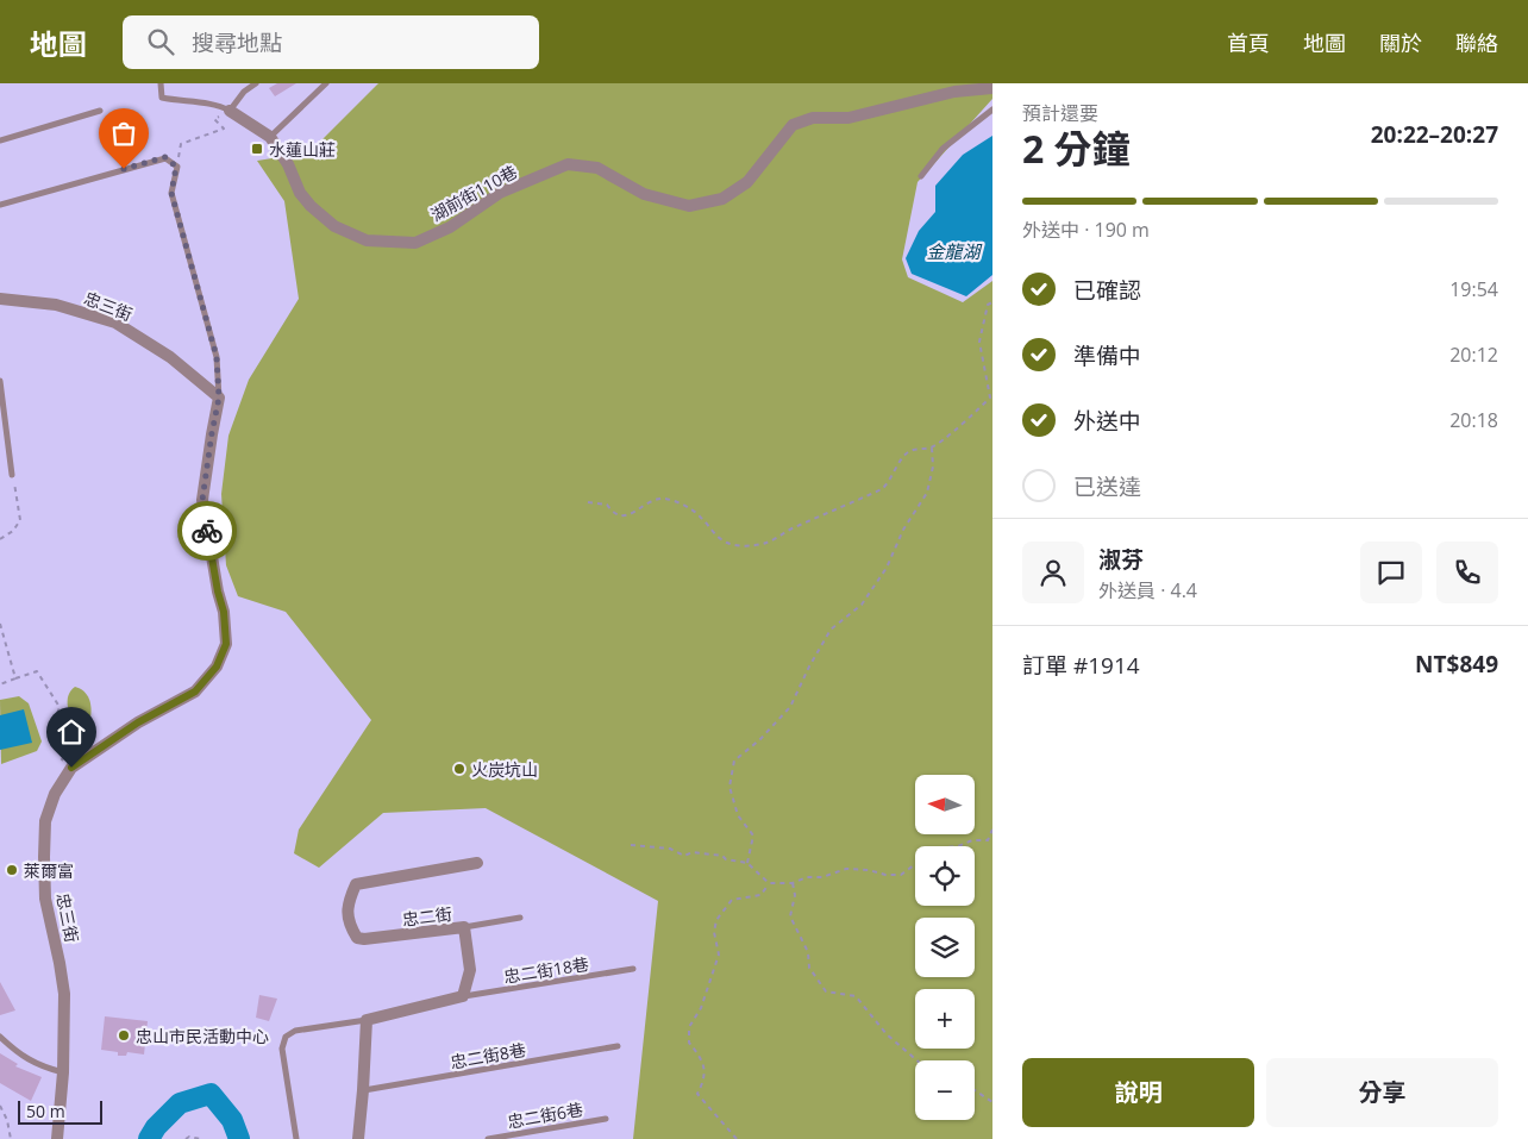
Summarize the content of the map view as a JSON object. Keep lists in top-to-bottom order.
{
  "streets": {
    "street": ["湖前街110巷", "忠三街", "忠二街"],
    "lane": ["忠二街18巷", "忠二街8巷", "忠二街6巷"]
  },
  "crossings": [
    ["忠二街", "忠二街18巷"]
  ],
  "water": ["金龍湖"],
  "places": {
    "transit": ["水蓮山莊"],
    "other": ["火炭坑山", "萊爾富", "忠山市民活動中心"]
  },
  "scale_bar": "50 m",
  "north": "left",
  "page": {
    "header": "地圖",
    "search": "搜尋地點",
    "nav": [
      "首頁",
      "地圖",
      "關於",
      "聯絡"
    ],
    "heading": ["2 分鐘", "預計還要", "20:22–20:27"],
    "panel": [
      "淑芬",
      "外送員 · 4.4",
      "訂單 #1914",
      "NT$849"
    ],
    "bar": "外送中 · 190 m",
    "list": [
      ["已確認", "19:54"],
      ["準備中", "20:12"],
      ["外送中", "20:18"],
      "已送達"
    ],
    "map_buttons": ["+", "−"],
    "buttons": ["說明", "分享"],
    "scale": "50 m"
  }
}
